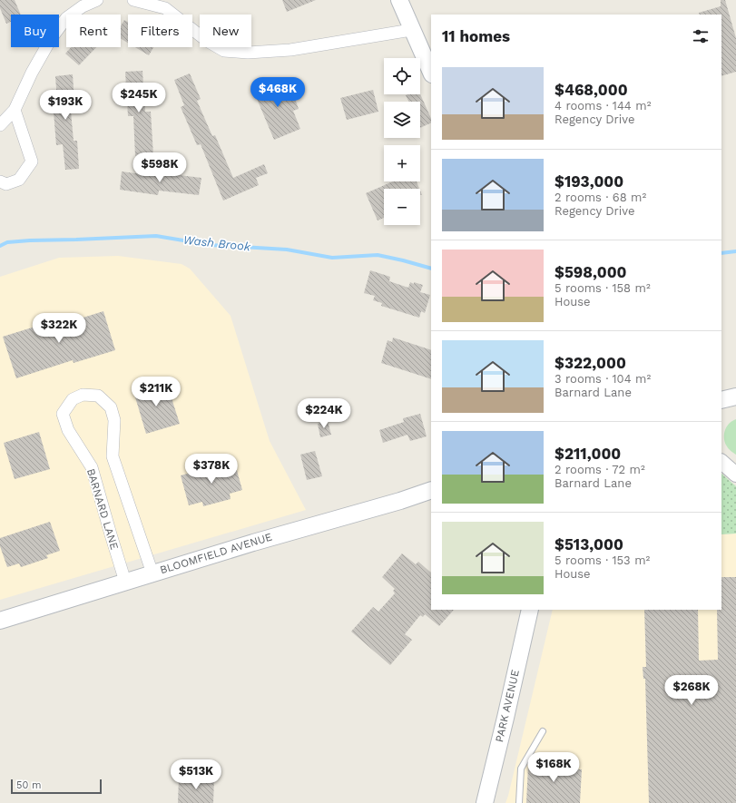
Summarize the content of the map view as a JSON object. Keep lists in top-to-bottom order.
{
  "streets": {
    "main road": ["BLOOMFIELD AVENUE", "PARK AVENUE"],
    "street": ["BARNARD LANE"]
  },
  "crossings": [
    ["BARNARD LANE", "BLOOMFIELD AVENUE"]
  ],
  "water": ["Wash Brook"],
  "scale_bar": "50 m",
  "page": {
    "chip": [
      "Buy",
      "Rent",
      "Filters",
      "New"
    ],
    "heading": "11 homes",
    "map_buttons": ["+", "−"],
    "list": [
      {
        "name": "$468,000",
        "note": "4 rooms · 144 m² · Regency Drive"
      },
      {
        "name": "$193,000",
        "note": "2 rooms · 68 m² · Regency Drive"
      },
      {
        "name": "$598,000",
        "note": "5 rooms · 158 m² · House"
      },
      {
        "name": "$322,000",
        "note": "3 rooms · 104 m² · Barnard Lane"
      },
      {
        "name": "$211,000",
        "note": "2 rooms · 72 m² · Barnard Lane"
      },
      {
        "name": "$513,000",
        "note": "5 rooms · 153 m² · House"
      }
    ],
    "price": [
      "$468K",
      "$245K",
      "$193K",
      "$598K",
      "$322K",
      "$211K",
      "$224K",
      "$378K",
      "$268K",
      "$168K",
      "$513K"
    ],
    "scale": "50 m"
  }
}
